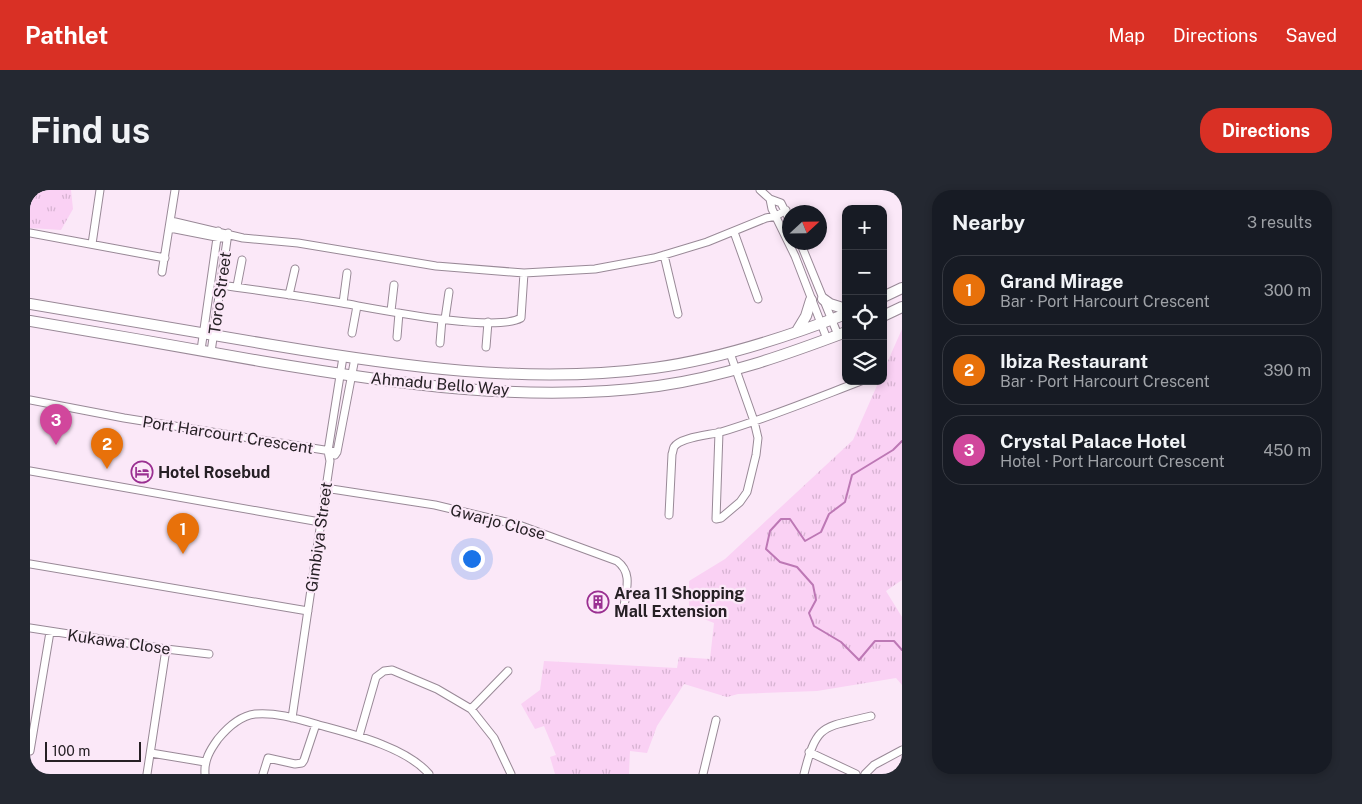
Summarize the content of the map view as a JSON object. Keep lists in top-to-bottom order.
{
  "streets": {
    "main road": ["Ahmadu Bello Way"],
    "street": [
      "Toro Street",
      "Port Harcourt Crescent",
      "Gwarjo Close",
      "Gimbiya Street",
      "Kukawa Close"
    ]
  },
  "crossings": [
    ["Toro Street", "Ahmadu Bello Way"],
    ["Ahmadu Bello Way", "Gimbiya Street"],
    ["Port Harcourt Crescent", "Gimbiya Street"],
    ["Gwarjo Close", "Gimbiya Street"]
  ],
  "places": {
    "hotel": ["Hotel Rosebud"],
    "building": ["Area 11 Shopping Mall Extension"]
  },
  "scale_bar": "100 m",
  "north": "right",
  "page": {
    "header": "Pathlet",
    "nav": ["Map", "Directions", "Saved"],
    "buttons": "Directions",
    "title": "Find us",
    "heading": ["Nearby", "3 results"],
    "map_buttons": ["+", "−"],
    "list": [
      {
        "mark": "1",
        "name": "Grand Mirage",
        "note": "Bar · Port Harcourt Crescent",
        "value": "300 m"
      },
      {
        "mark": "2",
        "name": "Ibiza Restaurant",
        "note": "Bar · Port Harcourt Crescent",
        "value": "390 m"
      },
      {
        "mark": "3",
        "name": "Crystal Palace Hotel",
        "note": "Hotel · Port Harcourt Crescent",
        "value": "450 m"
      }
    ],
    "pins": ["3", "2", "1"],
    "scale": "100 m"
  }
}
